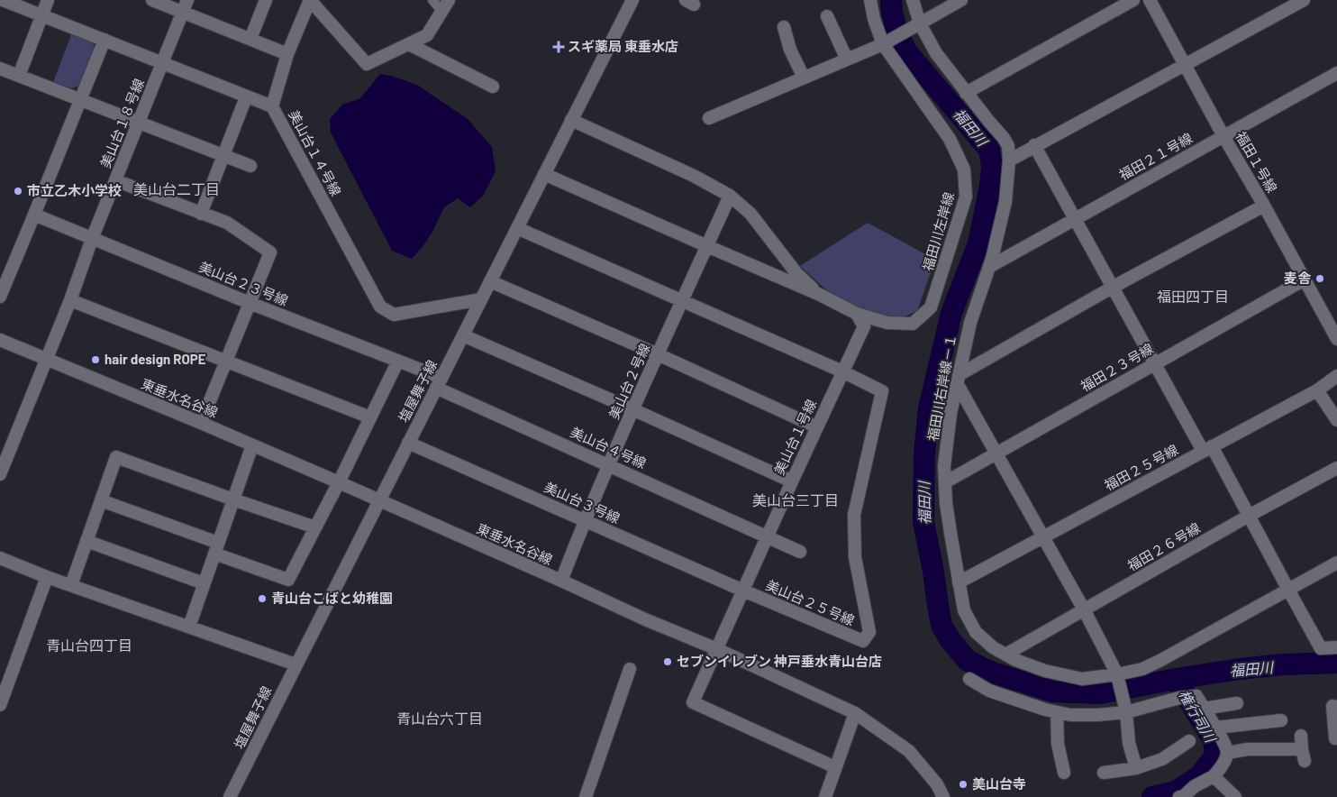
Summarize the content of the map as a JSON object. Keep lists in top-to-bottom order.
{
  "streets": {
    "street": [
      "美山台１８号線",
      "美山台１４号線",
      "福田２１号線",
      "福田１号線",
      "福田川左岸線",
      "美山台２３号線",
      "福田２３号線",
      "美山台２号線",
      "福田川右岸線－１",
      "塩屋舞子線",
      "東垂水名谷線",
      "美山台１号線",
      "美山台４号線",
      "福田２５号線",
      "美山台３号線",
      "福田２６号線",
      "美山台２５号線"
    ]
  },
  "crossings": [
    ["美山台１８号線", "美山台１４号線"],
    ["美山台１８号線", "美山台２３号線"],
    ["美山台１８号線", "東垂水名谷線"],
    ["美山台１４号線", "塩屋舞子線"],
    ["福田２１号線", "福田１号線"],
    ["福田２１号線", "福田川右岸線－１"],
    ["福田１号線", "福田２３号線"],
    ["福田川左岸線", "美山台１号線"],
    ["美山台２３号線", "塩屋舞子線"],
    ["美山台２３号線", "美山台４号線"],
    ["福田２３号線", "福田川右岸線－１"],
    ["美山台２号線", "東垂水名谷線"],
    ["美山台２号線", "美山台４号線"],
    ["美山台２号線", "美山台３号線"],
    ["福田川右岸線－１", "福田２５号線"],
    ["福田川右岸線－１", "福田２６号線"],
    ["塩屋舞子線", "東垂水名谷線"],
    ["塩屋舞子線", "美山台４号線"],
    ["塩屋舞子線", "美山台３号線"],
    ["東垂水名谷線", "美山台１号線"],
    ["美山台１号線", "美山台４号線"],
    ["美山台１号線", "美山台３号線"],
    ["美山台１号線", "美山台２５号線"],
    ["美山台３号線", "美山台２５号線"]
  ],
  "districts": [
    "美山台二丁目",
    "福田四丁目",
    "美山台三丁目",
    "青山台四丁目",
    "青山台六丁目"
  ],
  "water": ["福田川", "権行司川"],
  "places": {
    "health": ["スギ薬局 東垂水店"],
    "other": [
      "市立乙木小学校",
      "麦舎",
      "hair design ROPE",
      "青山台こばと幼稚園",
      "セブンイレブン 神戸垂水青山台店",
      "美山台寺"
    ]
  }
}
